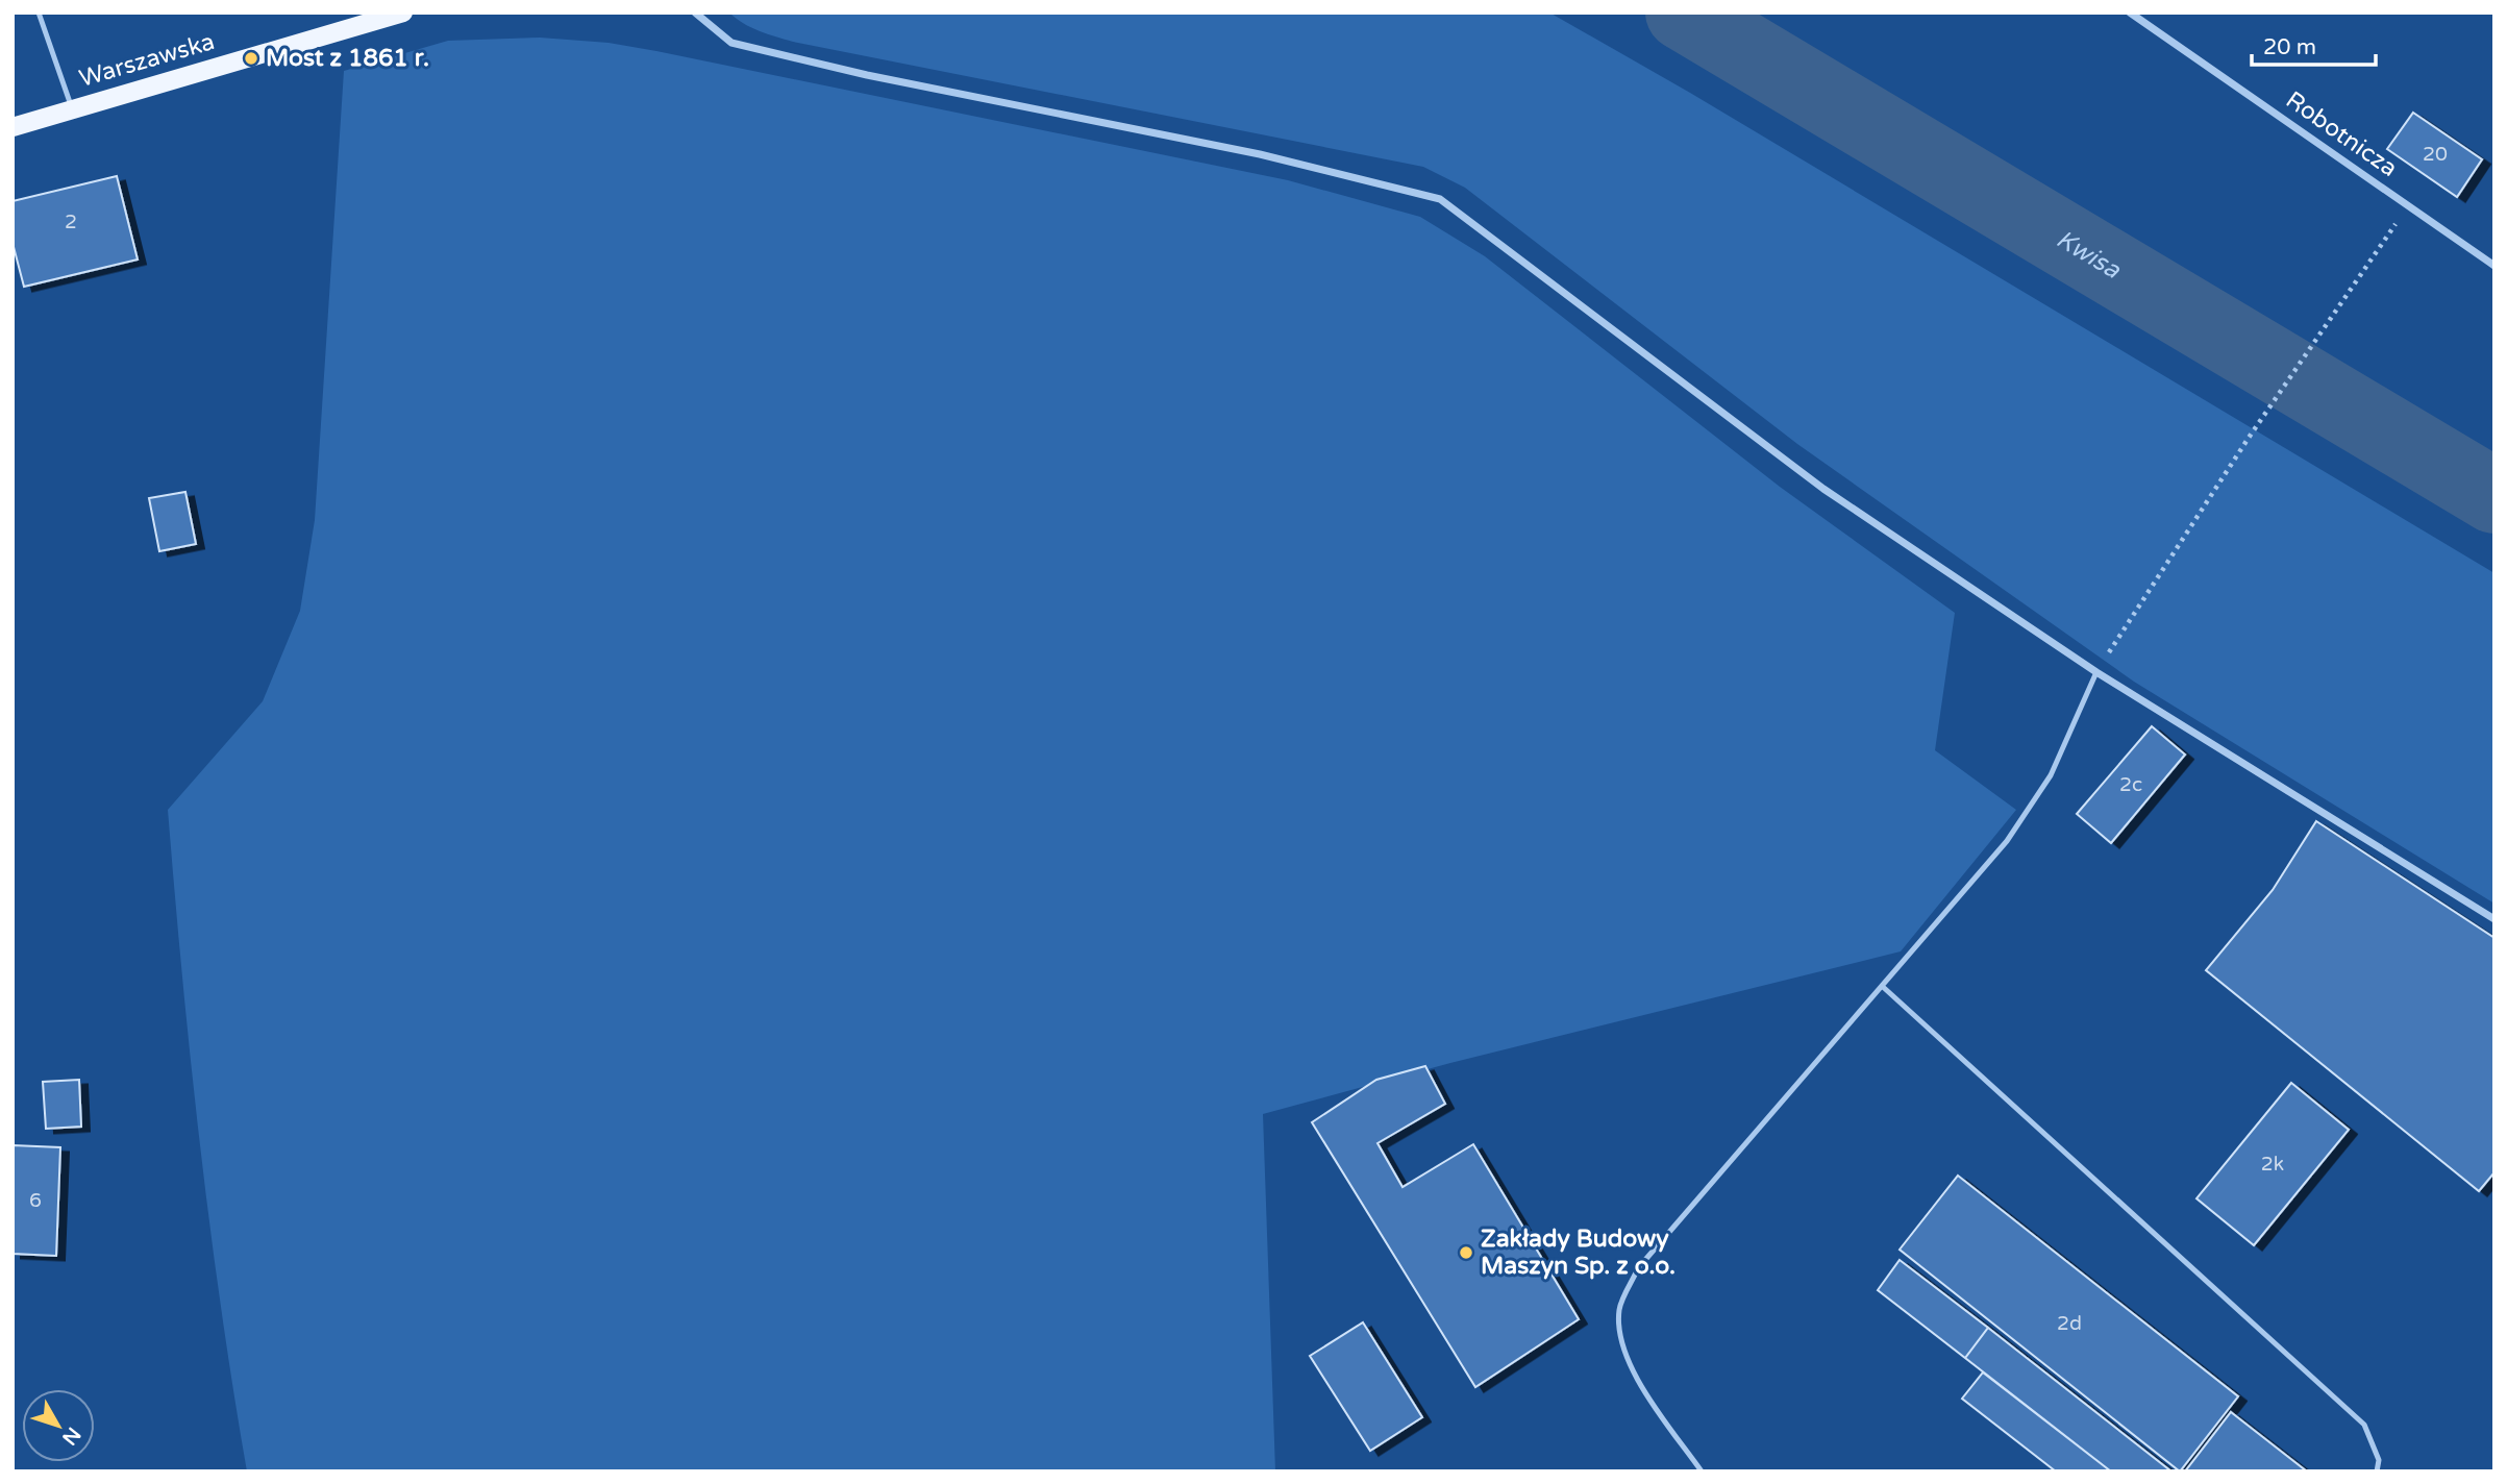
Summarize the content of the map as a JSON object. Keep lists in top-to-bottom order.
{
  "streets": {
    "main road": ["Warszawska"],
    "street": ["Robotnicza"]
  },
  "water": ["Kwisa"],
  "places": ["Most z 1861 r.", "Zakłady Budowy Maszyn Sp. z o.o."],
  "house_numbers": [
    "20",
    "2",
    "2c",
    "2k",
    "6",
    "2d"
  ],
  "scale_bar": "20 m",
  "north": "bottom right"
}
